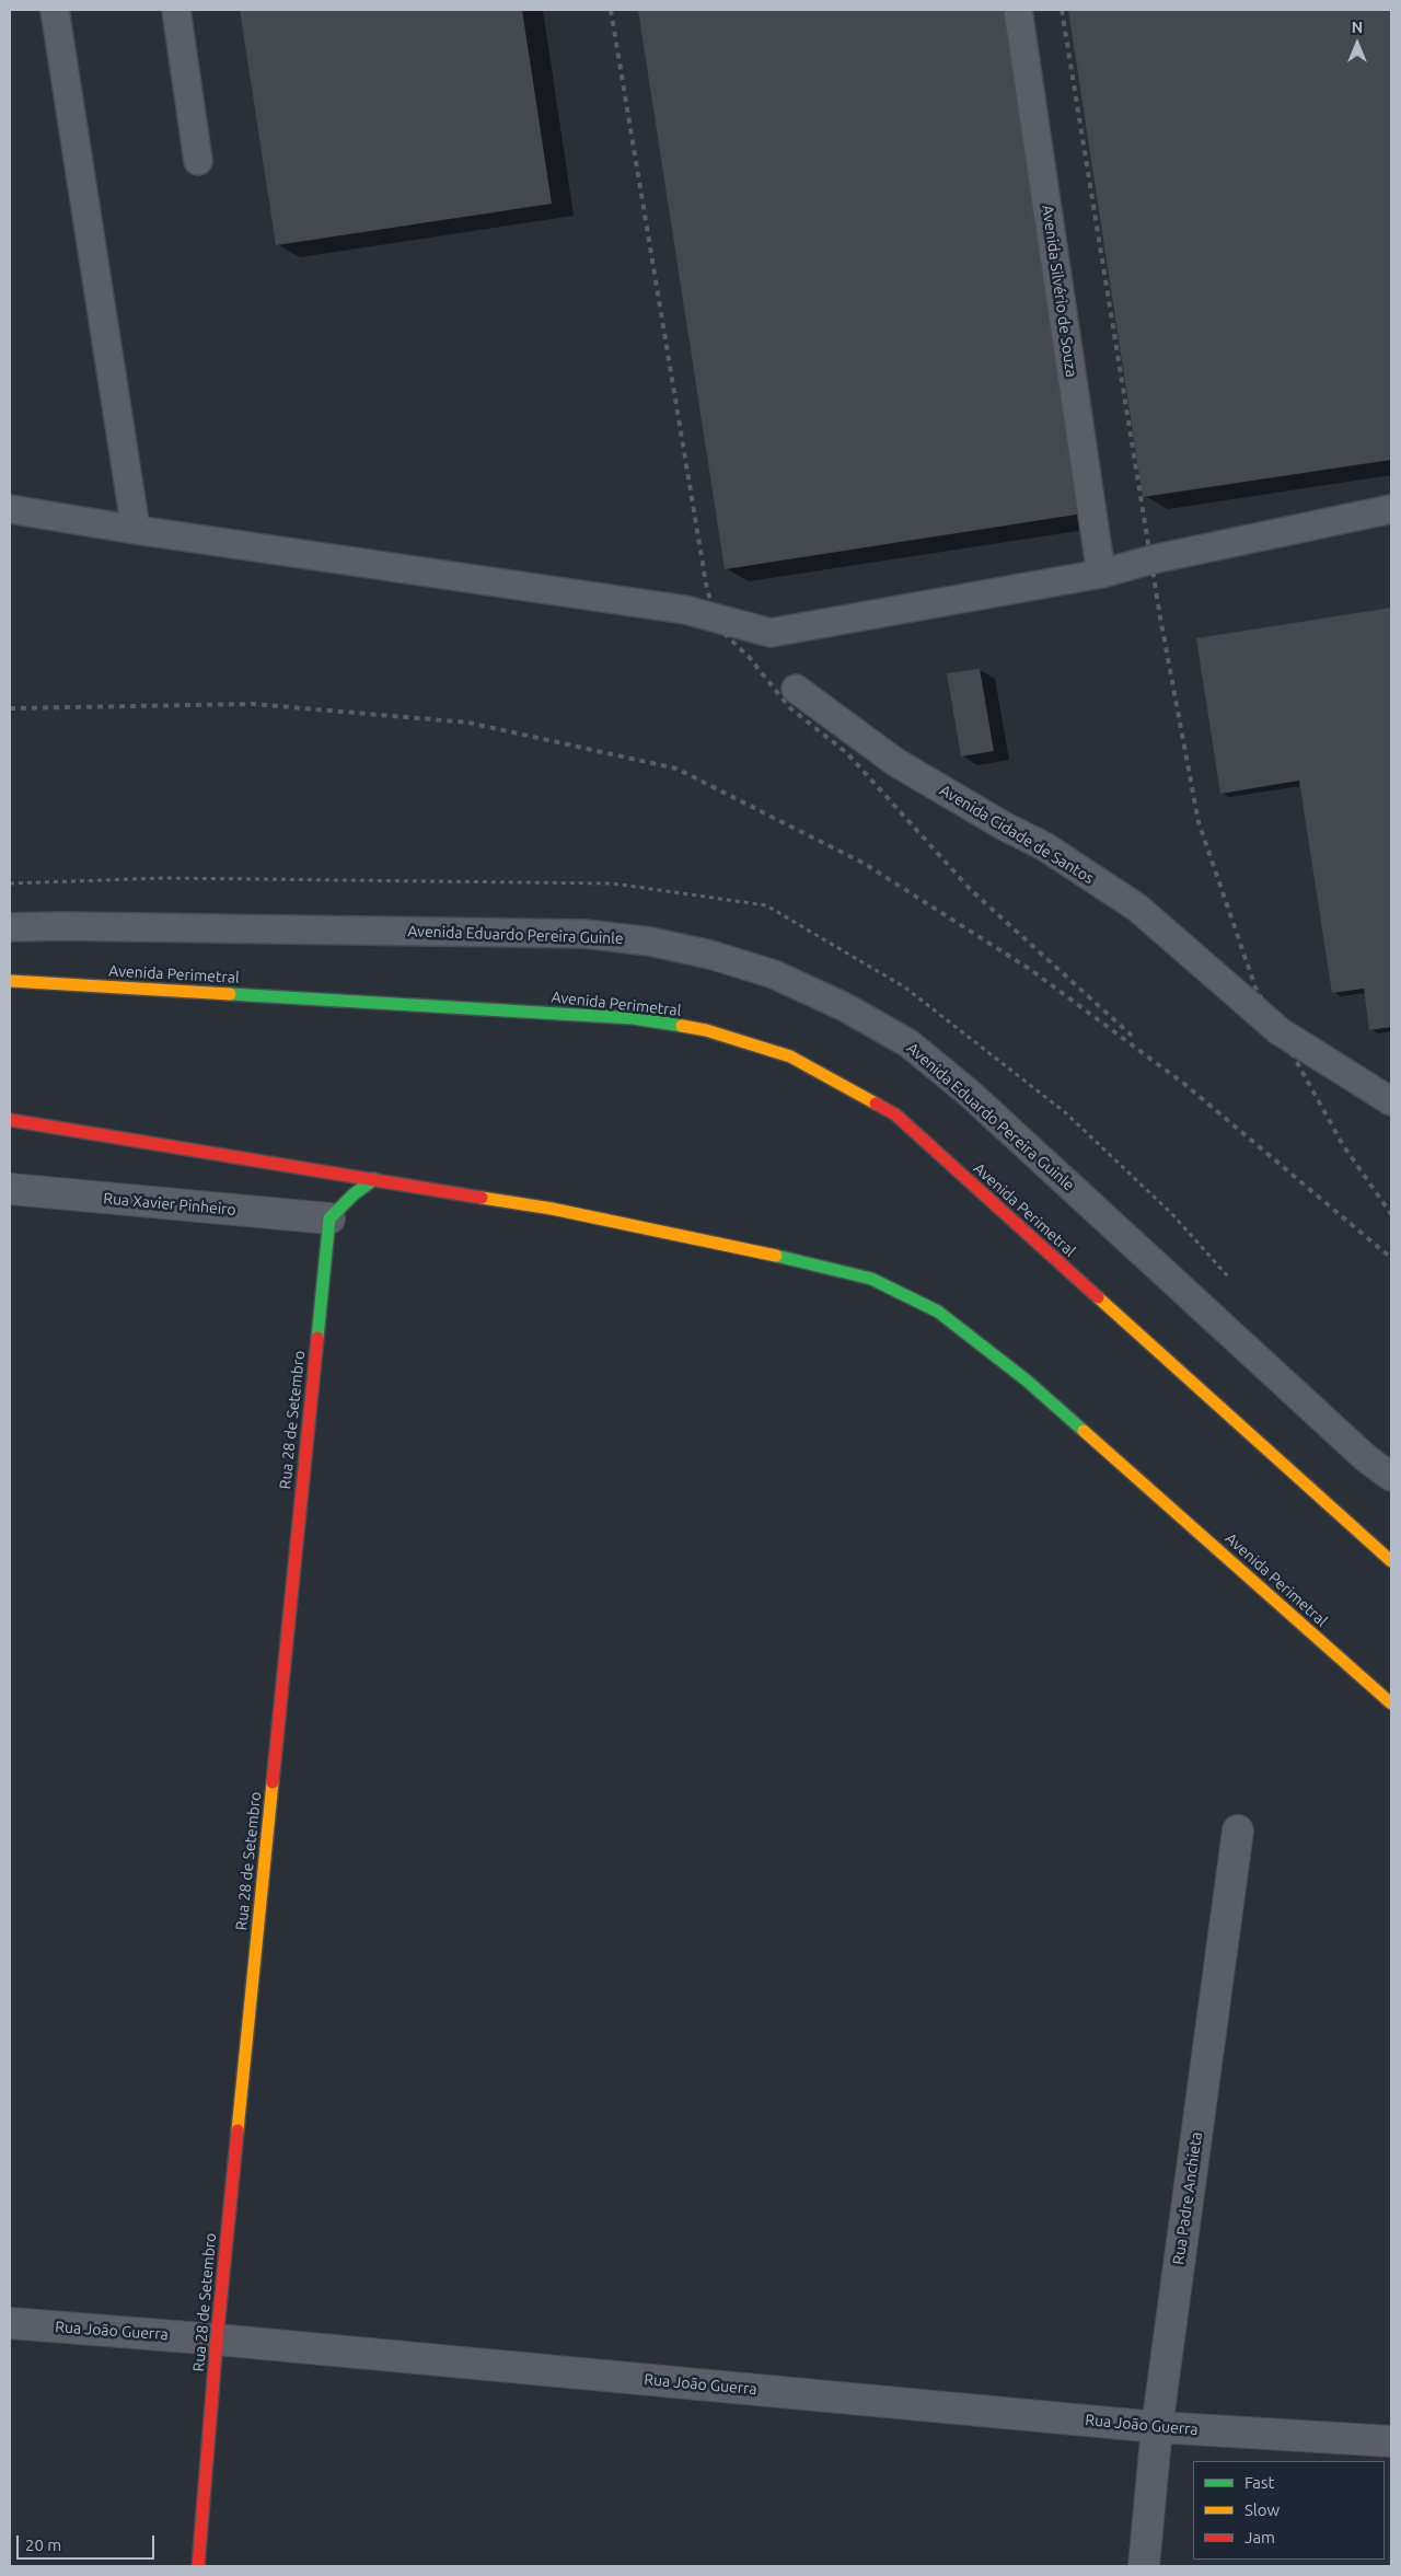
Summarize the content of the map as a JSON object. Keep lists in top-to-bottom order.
{
  "streets": {
    "main road": ["Avenida Perimetral", "Rua 28 de Setembro"],
    "street": ["Rua Xavier Pinheiro", "Rua Padre Anchieta", "Rua João Guerra"],
    "lane": ["Avenida Silvério de Souza", "Avenida Cidade de Santos", "Avenida Eduardo Pereira Guinle"]
  },
  "crossings": [
    ["Rua Xavier Pinheiro", "Rua 28 de Setembro"],
    ["Rua 28 de Setembro", "Rua João Guerra"],
    ["Rua Padre Anchieta", "Rua João Guerra"]
  ],
  "legend": ["Fast", "Slow", "Jam"],
  "scale_bar": "20 m",
  "north": "top"
}
